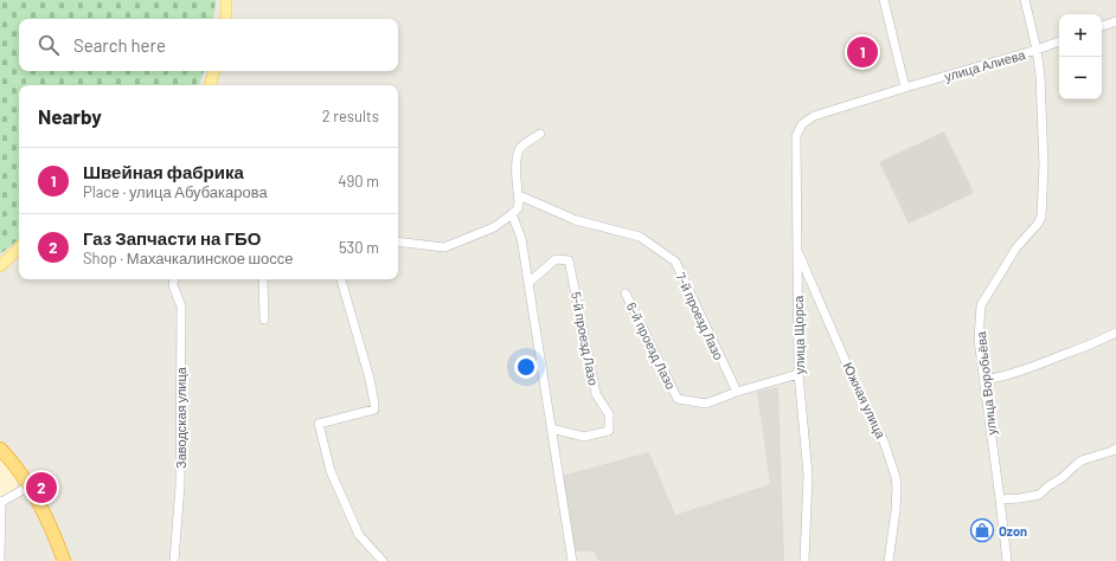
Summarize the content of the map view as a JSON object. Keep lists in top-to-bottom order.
{
  "streets": {
    "street": [
      "улица Алиева",
      "7-й проезд Лазо",
      "улица Щорса",
      "5-й проезд Лазо",
      "6-й проезд Лазо",
      "улица Воробьёва",
      "Южная улица",
      "Заводская улица"
    ]
  },
  "crossings": [
    ["улица Алиева", "улица Щорса"],
    ["улица Алиева", "улица Воробьёва"],
    ["7-й проезд Лазо", "6-й проезд Лазо"],
    ["улица Щорса", "Южная улица"]
  ],
  "places": {
    "shop": ["Ozon"]
  },
  "page": {
    "map_buttons": ["+", "−"],
    "search": "Search here",
    "pins": ["1", "2"],
    "heading": ["Nearby", "2 results"],
    "list": [
      {
        "mark": "1",
        "name": "Швейная фабрика",
        "note": "Place · улица Абубакарова",
        "value": "490 m"
      },
      {
        "mark": "2",
        "name": "Газ Запчасти на ГБО",
        "note": "Shop · Махачкалинское шоссе",
        "value": "530 m"
      }
    ]
  }
}
